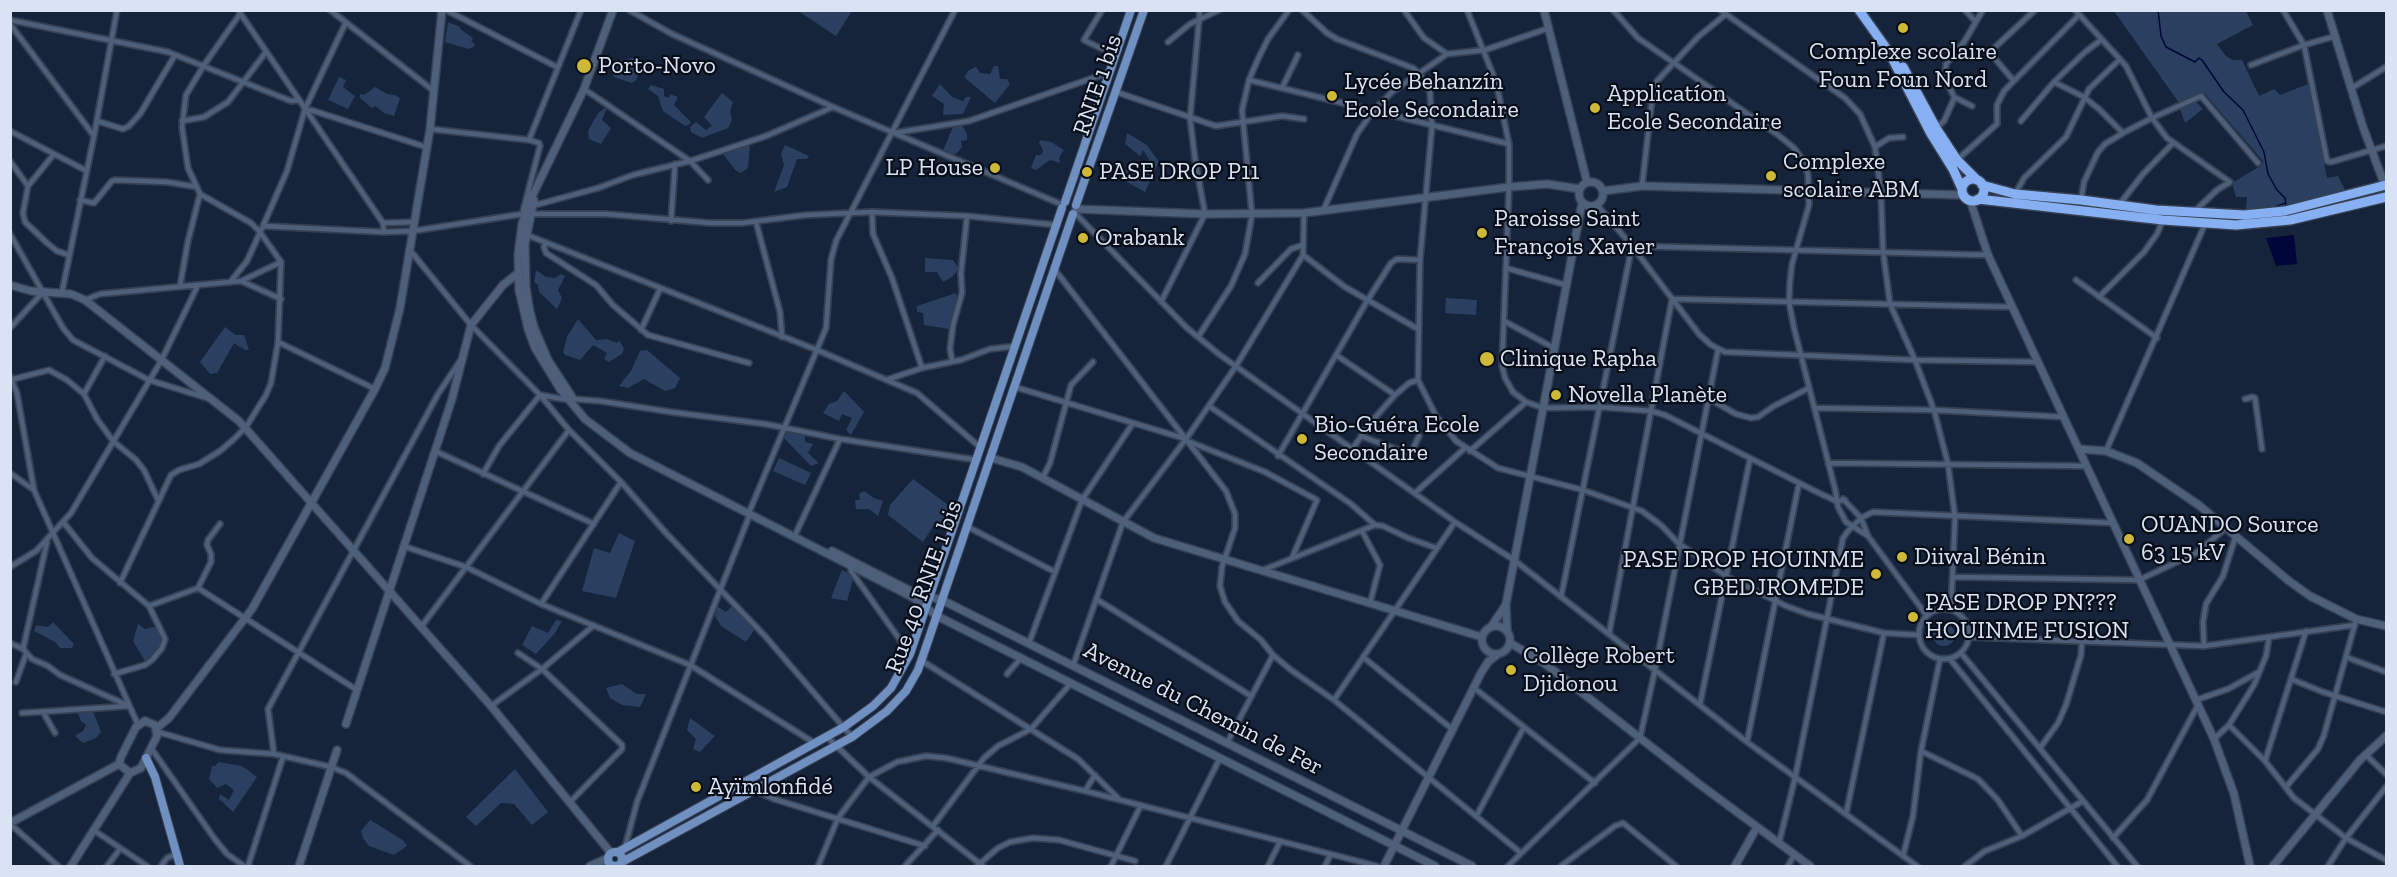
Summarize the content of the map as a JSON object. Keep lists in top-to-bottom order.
{
  "streets": {
    "main road": ["RNIE 1 bis", "Rue 40 RNIE 1 bis"],
    "street": ["Avenue du Chemin de Fer"]
  },
  "crossings": [
    ["RNIE 1 bis", "Rue 40 RNIE 1 bis"],
    ["Rue 40 RNIE 1 bis", "Avenue du Chemin de Fer"]
  ],
  "places": [
    "Complexe scolaire Foun Foun Nord",
    "Porto-Novo",
    "Lycée Behanzín Ecole Secondaire",
    "Applicatíon Ecole Secondaire",
    "LP House",
    "PASE DROP P11",
    "Complexe scolaire ABM",
    "Paroisse Saint François Xavier",
    "Orabank",
    "Clinique Rapha",
    "Novella Planète",
    "Bio-Guéra Ecole Secondaire",
    "OUANDO Source 63 15 kV",
    "Diiwal Bénin",
    "PASE DROP HOUINME GBEDJROMEDE",
    "PASE DROP PN??? HOUINME FUSION",
    "Collège Robert Djidonou",
    "Ayïmlonfidé"
  ]
}
